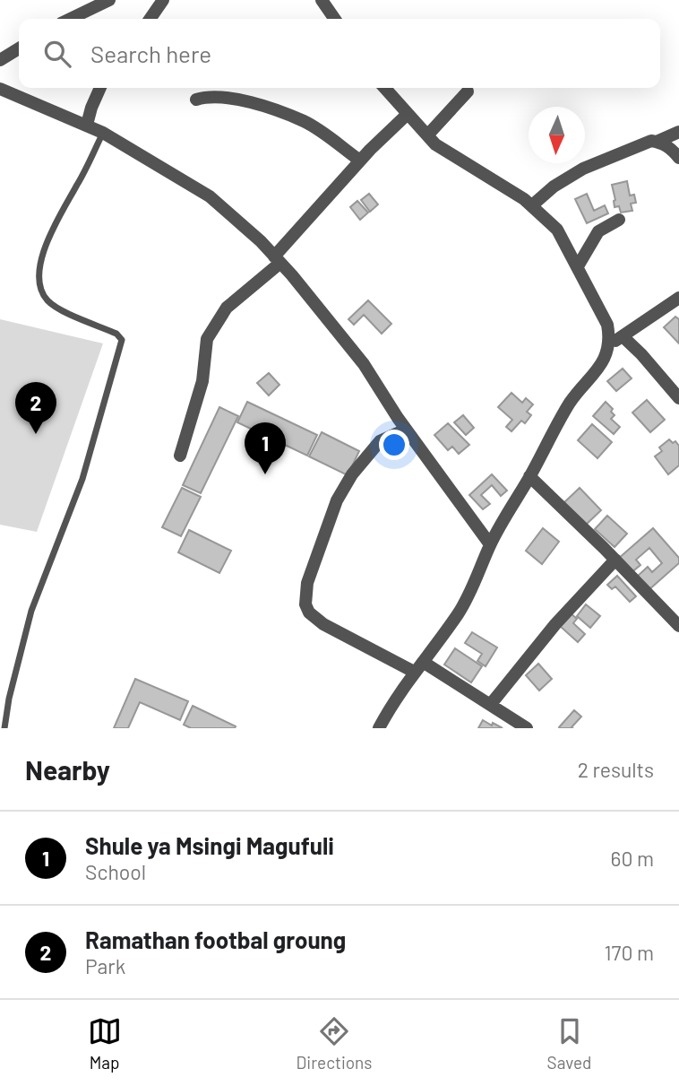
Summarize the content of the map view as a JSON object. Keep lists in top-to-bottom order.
{
  "north": "bottom",
  "page": {
    "search": "Search here",
    "pins": ["2", "1"],
    "heading": ["Nearby", "2 results"],
    "list": [
      {
        "mark": "1",
        "name": "Shule ya Msingi Magufuli",
        "note": "School",
        "value": "60 m"
      },
      {
        "mark": "2",
        "name": "Ramathan footbal groung",
        "note": "Park",
        "value": "170 m"
      }
    ],
    "nav": ["Map", "Directions", "Saved"]
  }
}
